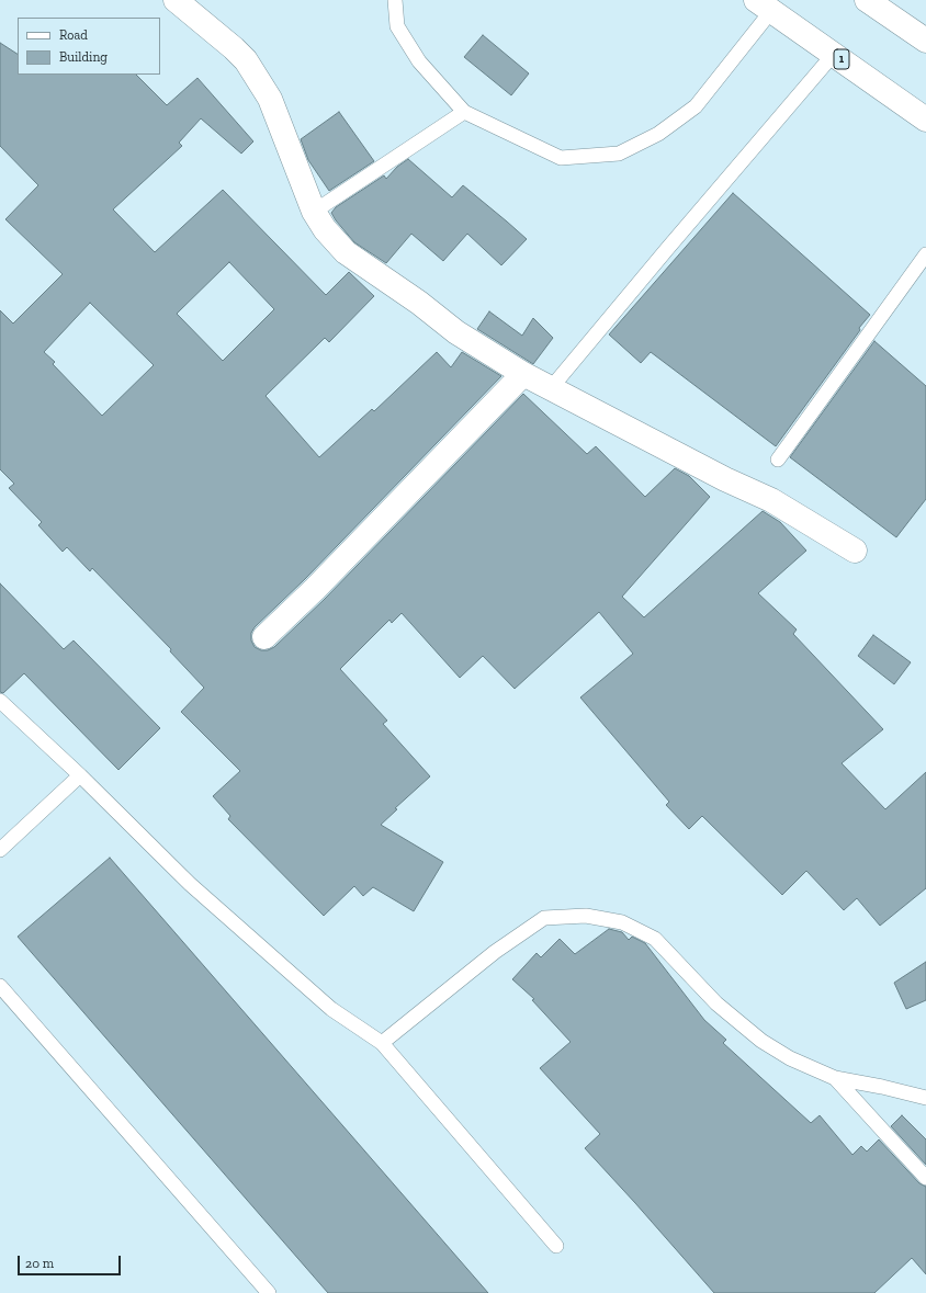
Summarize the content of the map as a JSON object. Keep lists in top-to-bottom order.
{
  "streets": {
    "main road": ["1"]
  },
  "legend": ["Road", "Building"],
  "scale_bar": "20 m"
}
